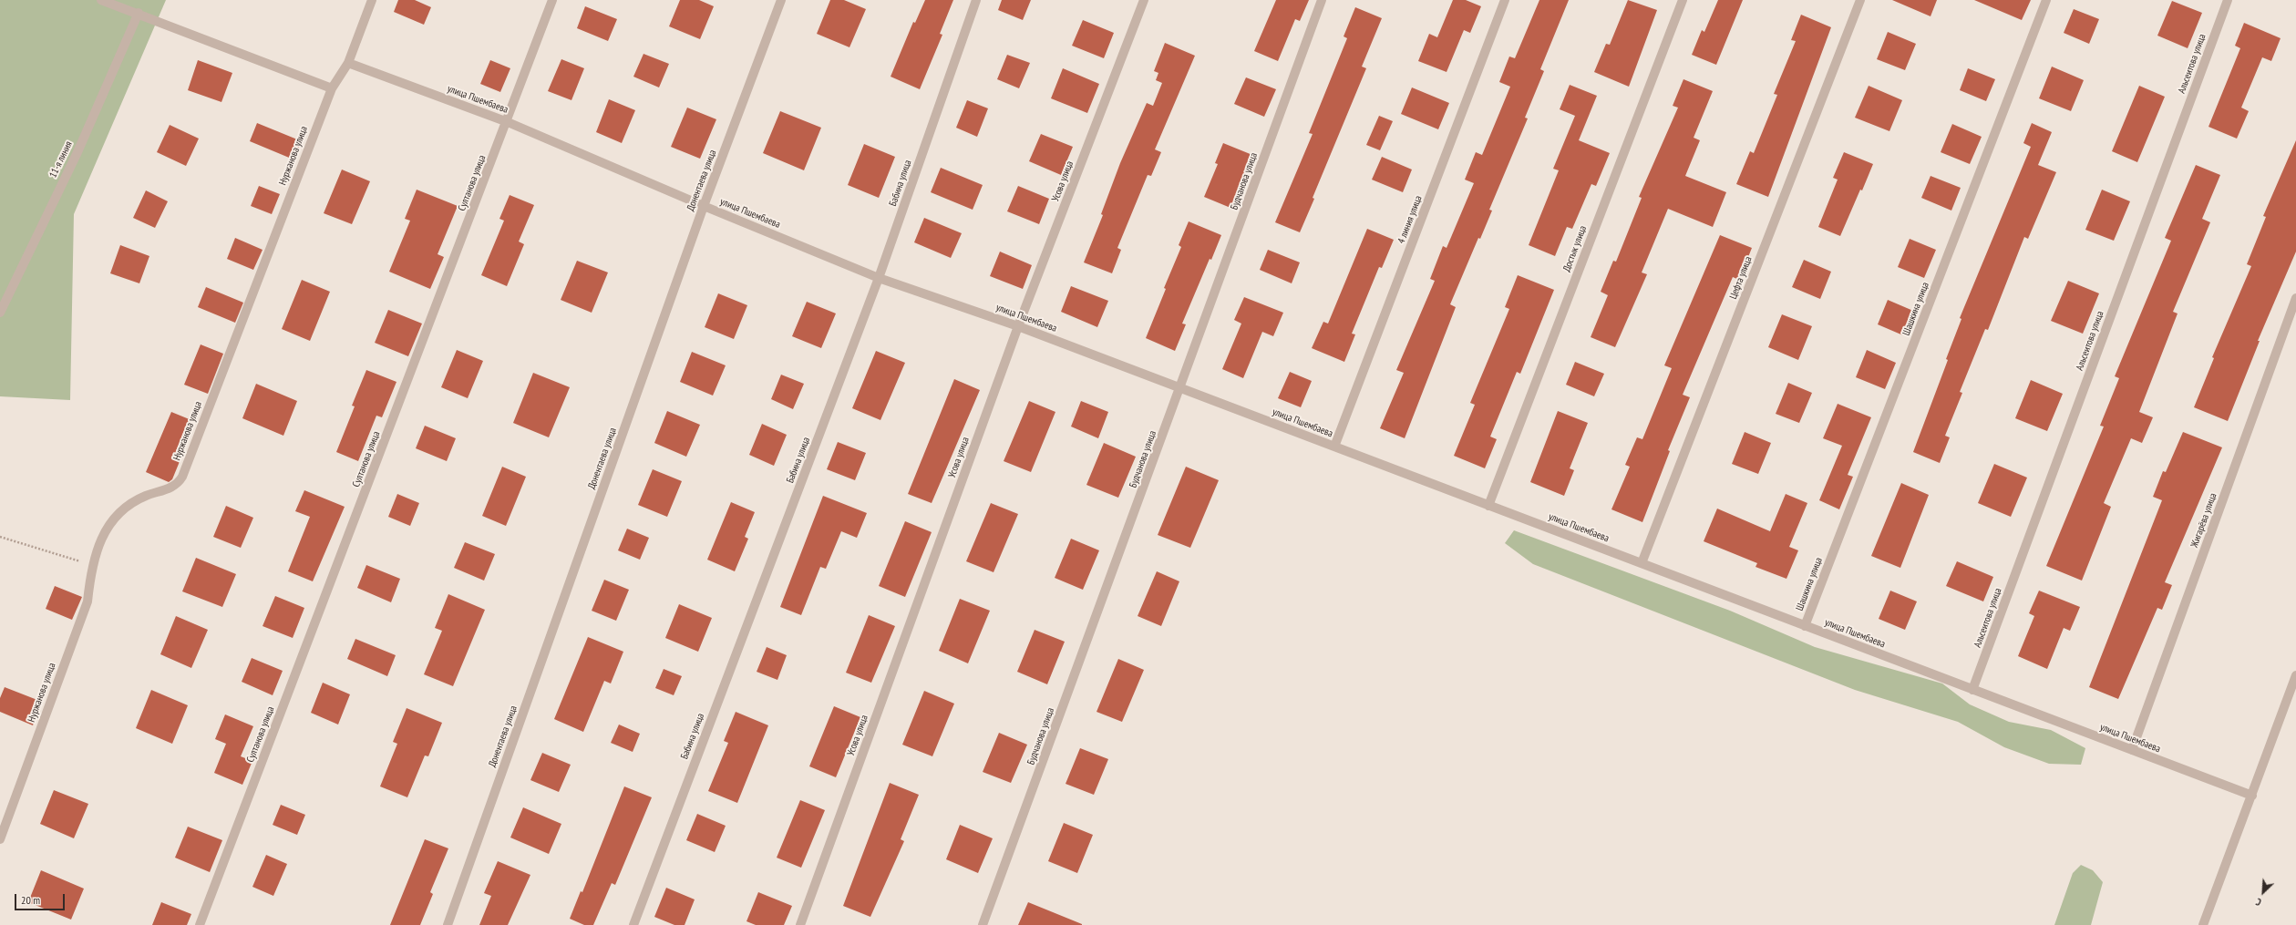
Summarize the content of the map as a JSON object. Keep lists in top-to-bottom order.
{
  "streets": {
    "street": [
      "Альсеитова улица",
      "улица Пшембаева",
      "Нуржанова улица",
      "11-я линия",
      "Донентаева улица",
      "Усова улица",
      "Будчанова улица",
      "Султанова улица",
      "Бабина улица",
      "4 линия улица",
      "Достык улица",
      "Цефта улица",
      "Шашкина улица",
      "Жигарёва улица"
    ]
  },
  "crossings": [
    ["Альсеитова улица", "улица Пшембаева"],
    ["улица Пшембаева", "Нуржанова улица"],
    ["улица Пшембаева", "Донентаева улица"],
    ["улица Пшембаева", "Усова улица"],
    ["улица Пшембаева", "Будчанова улица"],
    ["улица Пшембаева", "Султанова улица"],
    ["улица Пшембаева", "Бабина улица"],
    ["улица Пшембаева", "4 линия улица"],
    ["улица Пшембаева", "Достык улица"],
    ["улица Пшембаева", "Цефта улица"],
    ["улица Пшембаева", "Шашкина улица"],
    ["улица Пшембаева", "Жигарёва улица"]
  ],
  "scale_bar": "20 m",
  "north": "bottom left"
}
